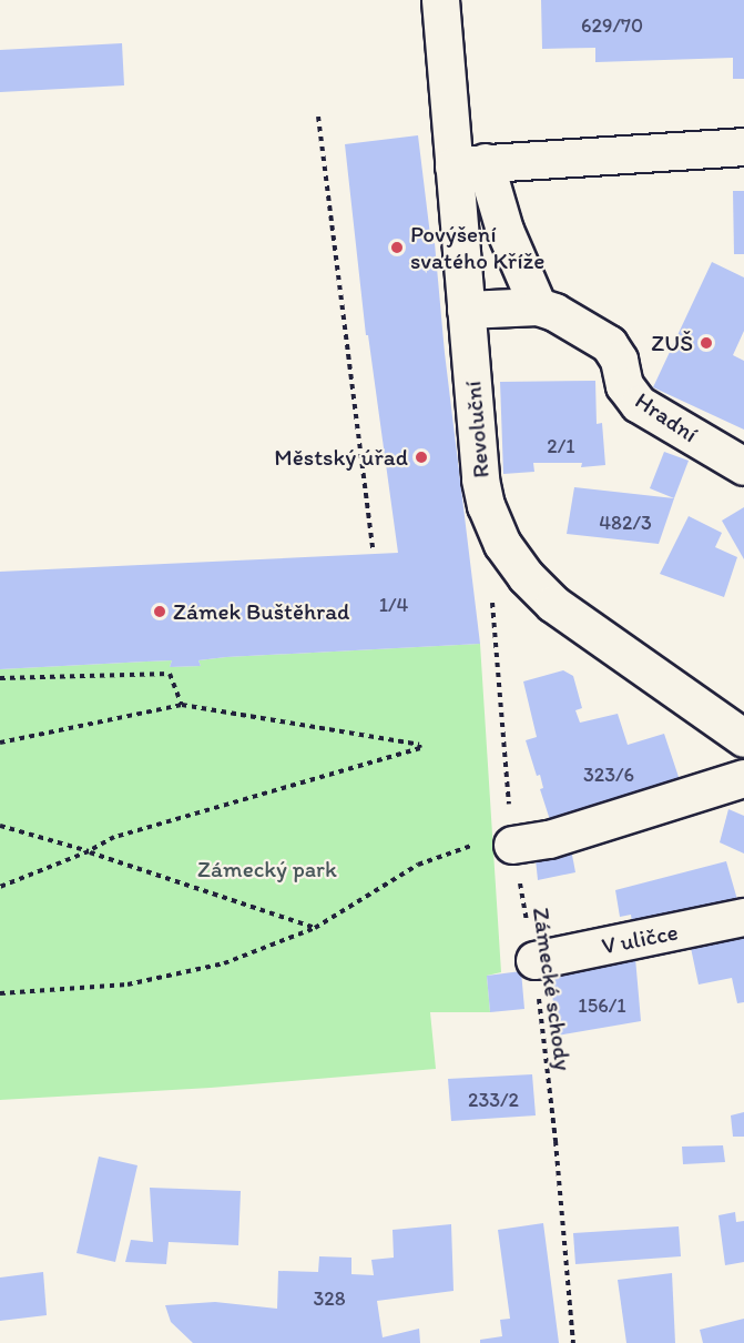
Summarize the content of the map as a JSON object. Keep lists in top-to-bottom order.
{
  "streets": {
    "street": ["Hradní", "Revoluční", "V uličce"],
    "path": ["Zámecké schody"]
  },
  "crossings": [
    ["V uličce", "Zámecké schody"]
  ],
  "parks": ["Zámecký park"],
  "places": [
    "Povýšení svatého Kříže",
    "ZUŠ",
    "Městský úřad",
    "Zámek Buštěhrad"
  ],
  "house_numbers": [
    "629/70",
    "2/1",
    "482/3",
    "1/4",
    "323/6",
    "156/1",
    "233/2",
    "328"
  ]
}
